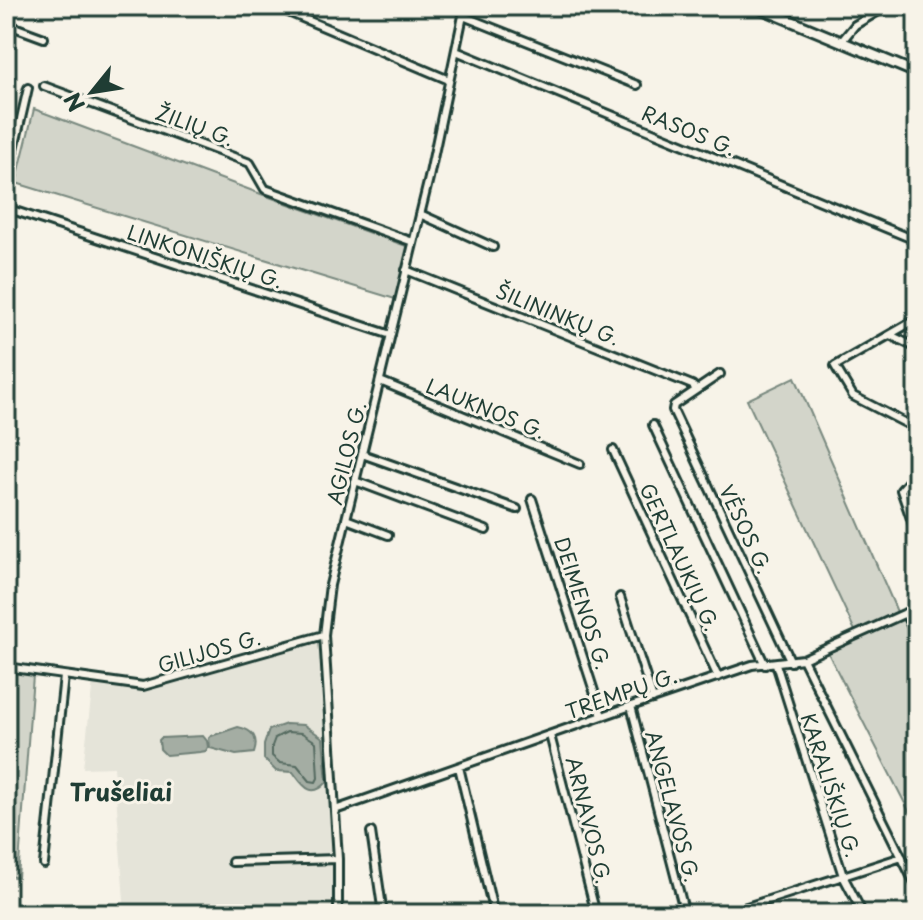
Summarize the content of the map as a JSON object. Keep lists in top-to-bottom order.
{
  "streets": {
    "street": [
      "ŽILIŲ G.",
      "RASOS G.",
      "LINKONIŠKIŲ G.",
      "ŠILININKŲ G.",
      "LAUKNOS G.",
      "AGILOS G.",
      "VĖSOS G.",
      "GERTLAUKIŲ G.",
      "DEIMENOS G.",
      "GILIJOS G.",
      "TREMPŲ G.",
      "KARALIŠKIŲ G.",
      "ANGELAVOS G.",
      "ARNAVOS G."
    ]
  },
  "crossings": [
    ["ŽILIŲ G.", "AGILOS G."],
    ["RASOS G.", "AGILOS G."],
    ["LINKONIŠKIŲ G.", "AGILOS G."],
    ["ŠILININKŲ G.", "AGILOS G."],
    ["ŠILININKŲ G.", "VĖSOS G."],
    ["LAUKNOS G.", "AGILOS G."],
    ["AGILOS G.", "GILIJOS G."],
    ["AGILOS G.", "TREMPŲ G."],
    ["VĖSOS G.", "TREMPŲ G."],
    ["GERTLAUKIŲ G.", "TREMPŲ G."],
    ["DEIMENOS G.", "TREMPŲ G."],
    ["TREMPŲ G.", "KARALIŠKIŲ G."],
    ["TREMPŲ G.", "ANGELAVOS G."],
    ["TREMPŲ G.", "ARNAVOS G."]
  ],
  "districts": ["Trušeliai"],
  "north": "bottom left"
}
